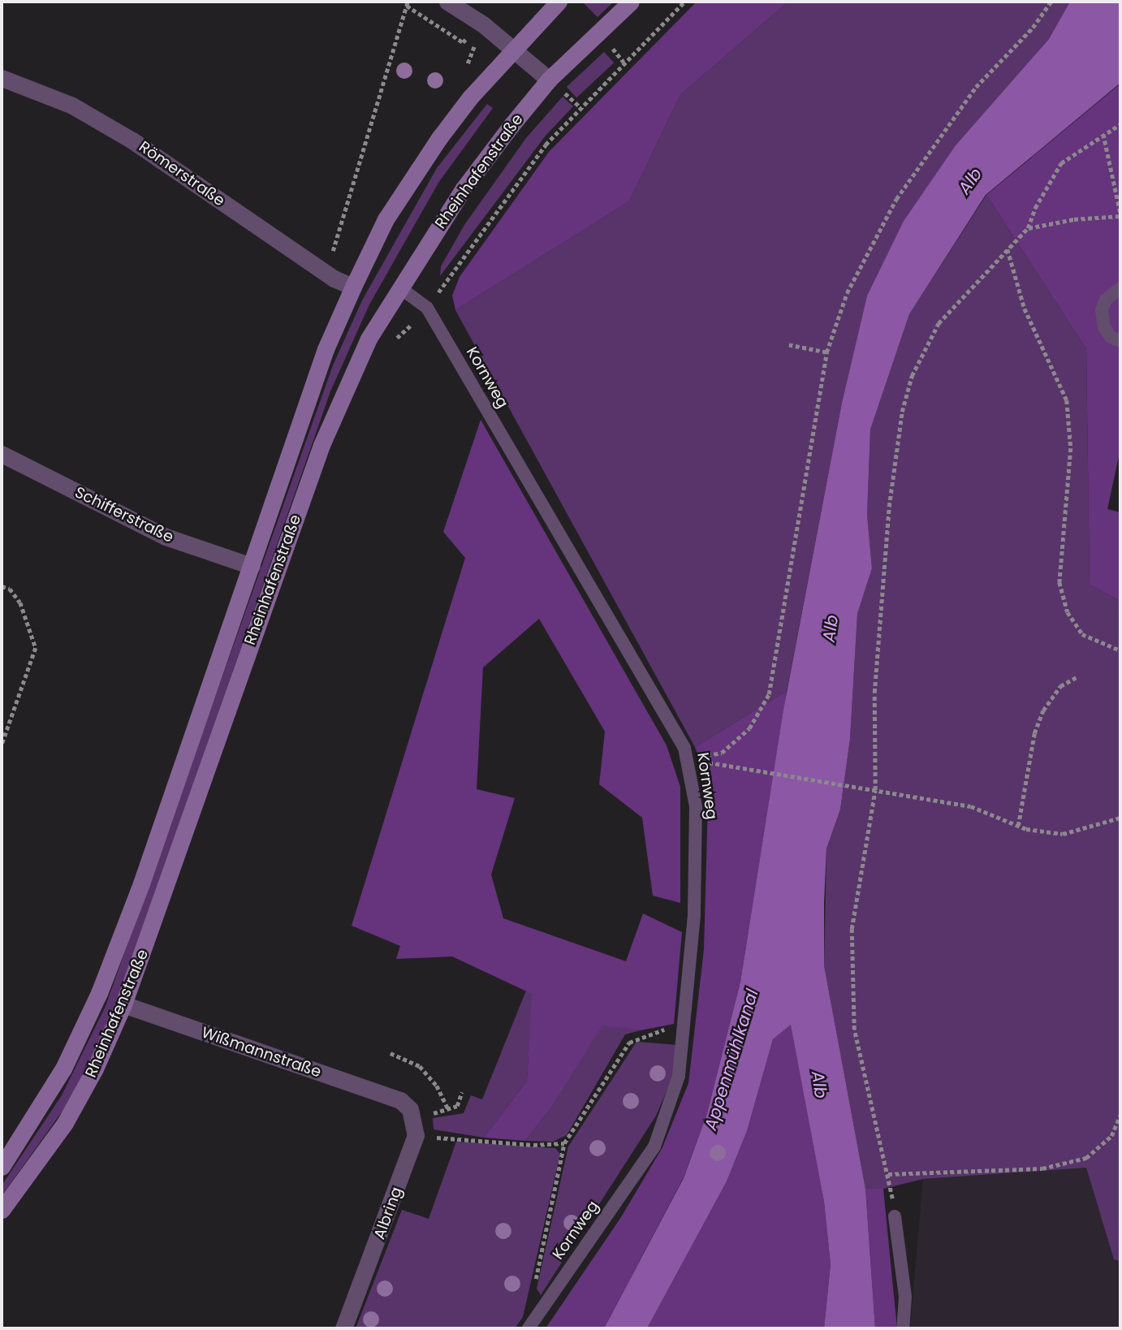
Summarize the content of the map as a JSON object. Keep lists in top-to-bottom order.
{
  "streets": {
    "main road": ["Rheinhafenstraße"],
    "street": [
      "Römerstraße",
      "Schifferstraße",
      "Wißmannstraße",
      "Albring"
    ],
    "lane": ["Kornweg"]
  },
  "crossings": [
    ["Rheinhafenstraße", "Römerstraße"],
    ["Rheinhafenstraße", "Kornweg"],
    ["Rheinhafenstraße", "Schifferstraße"],
    ["Rheinhafenstraße", "Wißmannstraße"],
    ["Wißmannstraße", "Albring"]
  ],
  "water": ["Alb", "Appenmühlkanal"]
}
